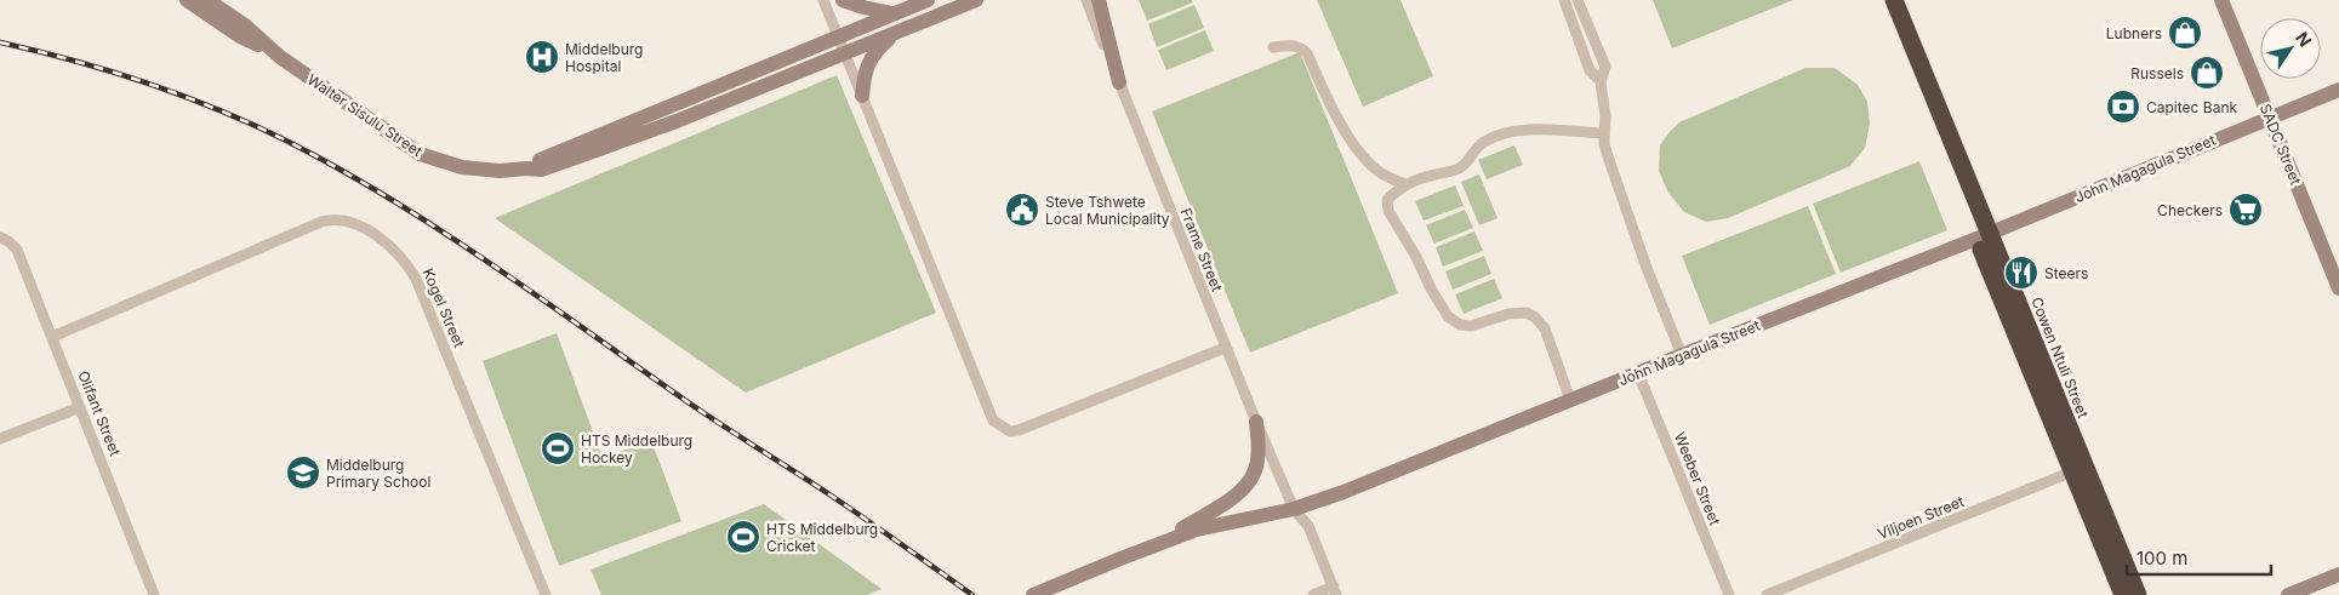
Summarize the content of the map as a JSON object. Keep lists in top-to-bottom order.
{
  "streets": {
    "highway": ["Cowen Ntuli Street"],
    "main road": ["Walter Sisulu Street", "SADC Street", "John Magagula Street"],
    "street": [
      "Frame Street",
      "Kogel Street",
      "Olifant Street",
      "Weeber Street",
      "Viljoen Street"
    ]
  },
  "crossings": [
    ["SADC Street", "John Magagula Street"],
    ["John Magagula Street", "Frame Street"],
    ["John Magagula Street", "Cowen Ntuli Street"],
    ["John Magagula Street", "Weeber Street"],
    ["Kogel Street", "Olifant Street"],
    ["Cowen Ntuli Street", "Viljoen Street"]
  ],
  "places": {
    "shop": ["Lubners", "Russels"],
    "hospital": ["Middelburg Hospital"],
    "bank": ["Capitec Bank"],
    "public building": ["Steve Tshwete Local Municipality"],
    "supermarket": ["Checkers"],
    "restaurant": ["Steers"],
    "sports": ["HTS Middelburg Hockey", "HTS Middelburg Cricket"],
    "school or university": ["Middelburg Primary School"]
  },
  "scale_bar": "100 m",
  "north": "top right"
}
